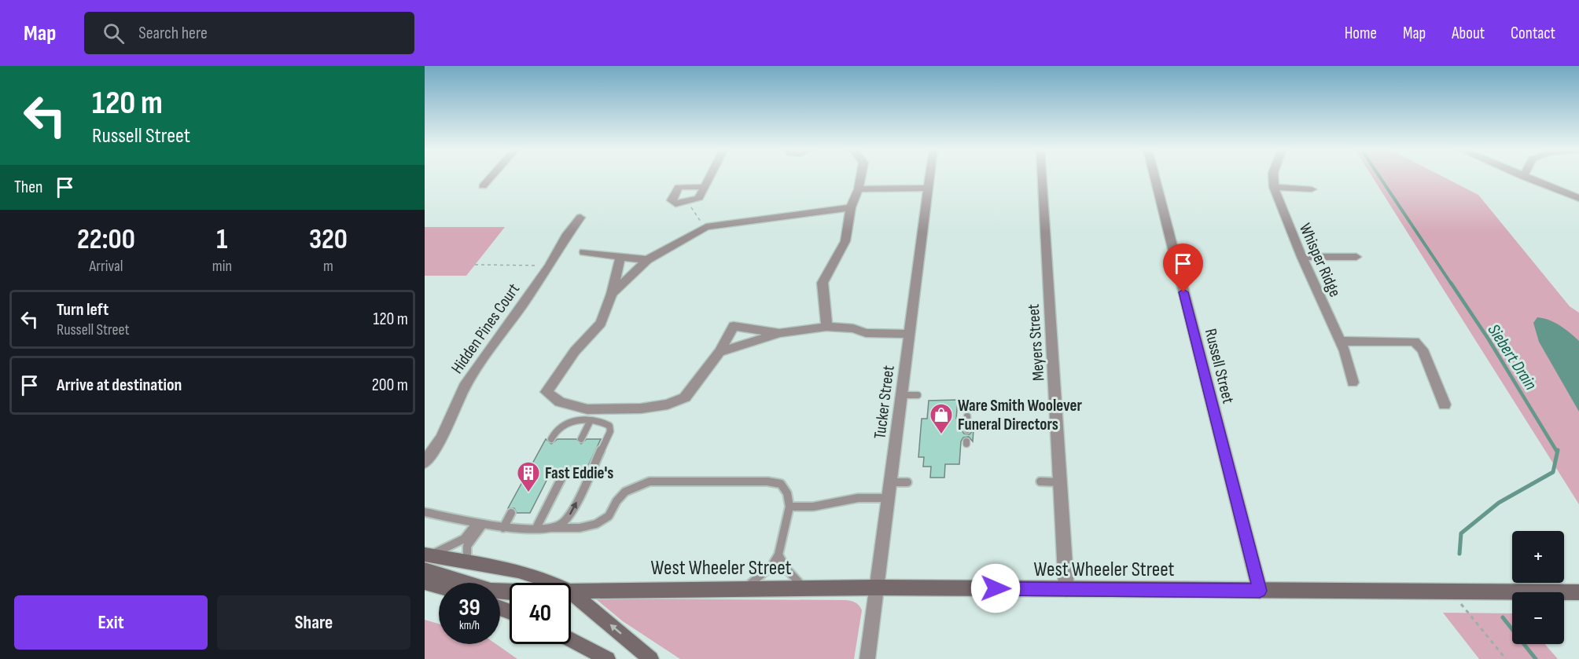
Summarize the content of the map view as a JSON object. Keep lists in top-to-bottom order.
{
  "streets": {
    "street": [
      "Whisper Ridge",
      "Hidden Pines Court",
      "Meyers Street",
      "Russell Street",
      "Tucker Street",
      "West Wheeler Street"
    ]
  },
  "crossings": [
    ["Meyers Street", "West Wheeler Street"],
    ["Russell Street", "West Wheeler Street"],
    ["Tucker Street", "West Wheeler Street"]
  ],
  "water": ["Siebert Drain"],
  "places": {
    "shop": ["Ware Smith Woolever Funeral Directors"],
    "building": ["Fast Eddie's"]
  },
  "page": {
    "header": "Map",
    "search": "Search here",
    "nav": [
      "Home",
      "Map",
      "About",
      "Contact"
    ],
    "turn": ["120 m", "Russell Street"],
    "then": "Then",
    "eta": [
      "22:00",
      "Arrival",
      "1",
      "min",
      "320",
      "m"
    ],
    "list": [
      {
        "name": "Turn left",
        "note": "Russell Street",
        "value": "120 m"
      },
      {
        "name": "Arrive at destination",
        "value": "200 m"
      }
    ],
    "map_buttons": ["+", "−"],
    "speed": "39 km/h",
    "limit": "40",
    "buttons": ["Exit", "Share"]
  }
}
